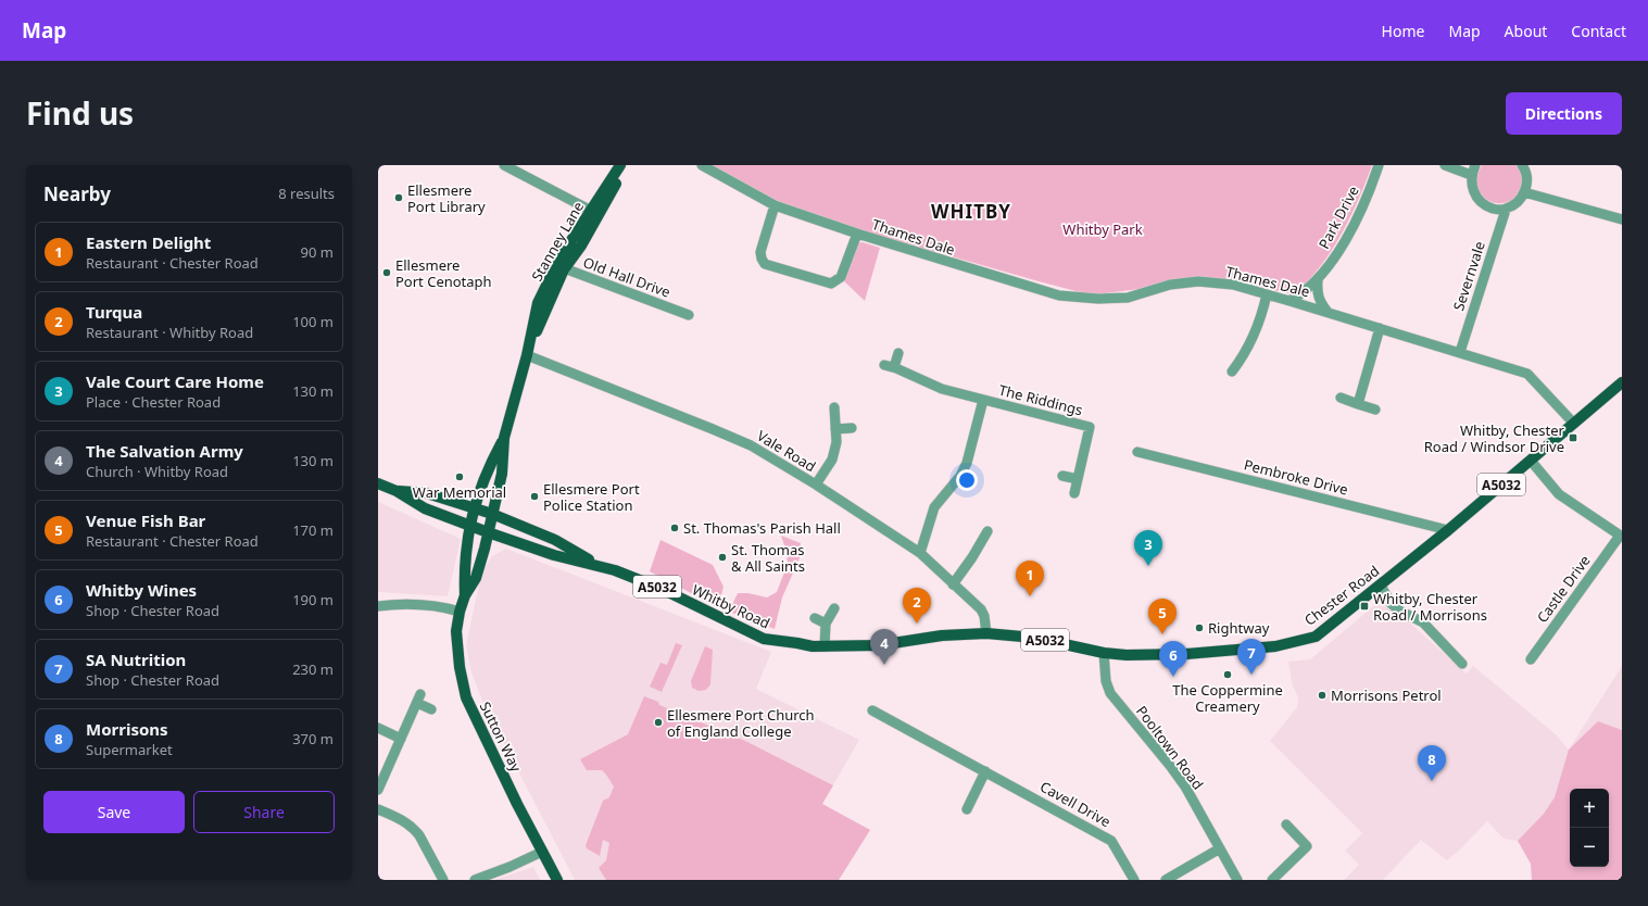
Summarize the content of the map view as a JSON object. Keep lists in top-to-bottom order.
{
  "streets": {
    "main road": [
      "Stanney Lane",
      "A5032",
      "Chester Road",
      "Whitby Road",
      "Sutton Way"
    ],
    "street": [
      "Park Drive",
      "Thames Dale",
      "Severnvale",
      "Old Hall Drive",
      "The Riddings",
      "Vale Road",
      "Pembroke Drive",
      "Castle Drive",
      "Pooltown Road",
      "Cavell Drive"
    ]
  },
  "crossings": [
    ["Park Drive", "Thames Dale"],
    ["Thames Dale", "Severnvale"],
    ["Thames Dale", "Chester Road"],
    ["Stanney Lane", "Old Hall Drive"],
    ["Stanney Lane", "Vale Road"],
    ["Stanney Lane", "Whitby Road"],
    ["Stanney Lane", "Sutton Way"],
    ["Vale Road", "Chester Road"],
    ["Vale Road", "Whitby Road"],
    ["Pembroke Drive", "Chester Road"],
    ["Chester Road", "Whitby Road"],
    ["Chester Road", "Pooltown Road"],
    ["Whitby Road", "Sutton Way"]
  ],
  "districts": ["WHITBY"],
  "parks": ["Whitby Park"],
  "places": {
    "other": [
      "Ellesmere Port Library",
      "Ellesmere Port Cenotaph",
      "War Memorial",
      "Ellesmere Port Police Station",
      "St. Thomas's Parish Hall",
      "St. Thomas & All Saints",
      "Rightway",
      "The Coppermine Creamery",
      "Morrisons Petrol",
      "Ellesmere Port Church of England College"
    ],
    "transit": ["Whitby, Chester Road / Windsor Drive", "Whitby, Chester Road / Morrisons"]
  },
  "page": {
    "header": "Map",
    "nav": [
      "Home",
      "Map",
      "About",
      "Contact"
    ],
    "title": "Find us",
    "buttons": [
      "Directions",
      ["Save", "Share"]
    ],
    "heading": ["Nearby", "8 results"],
    "list": [
      {
        "mark": "1",
        "name": "Eastern Delight",
        "note": "Restaurant · Chester Road",
        "value": "90 m"
      },
      {
        "mark": "2",
        "name": "Turqua",
        "note": "Restaurant · Whitby Road",
        "value": "100 m"
      },
      {
        "mark": "3",
        "name": "Vale Court Care Home",
        "note": "Place · Chester Road",
        "value": "130 m"
      },
      {
        "mark": "4",
        "name": "The Salvation Army",
        "note": "Church · Whitby Road",
        "value": "130 m"
      },
      {
        "mark": "5",
        "name": "Venue Fish Bar",
        "note": "Restaurant · Chester Road",
        "value": "170 m"
      },
      {
        "mark": "6",
        "name": "Whitby Wines",
        "note": "Shop · Chester Road",
        "value": "190 m"
      },
      {
        "mark": "7",
        "name": "SA Nutrition",
        "note": "Shop · Chester Road",
        "value": "230 m"
      },
      {
        "mark": "8",
        "name": "Morrisons",
        "note": "Supermarket",
        "value": "370 m"
      }
    ],
    "pins": [
      "3",
      "1",
      "2",
      "5",
      "4",
      "7",
      "6",
      "8"
    ],
    "map_buttons": ["+", "−"]
  }
}
